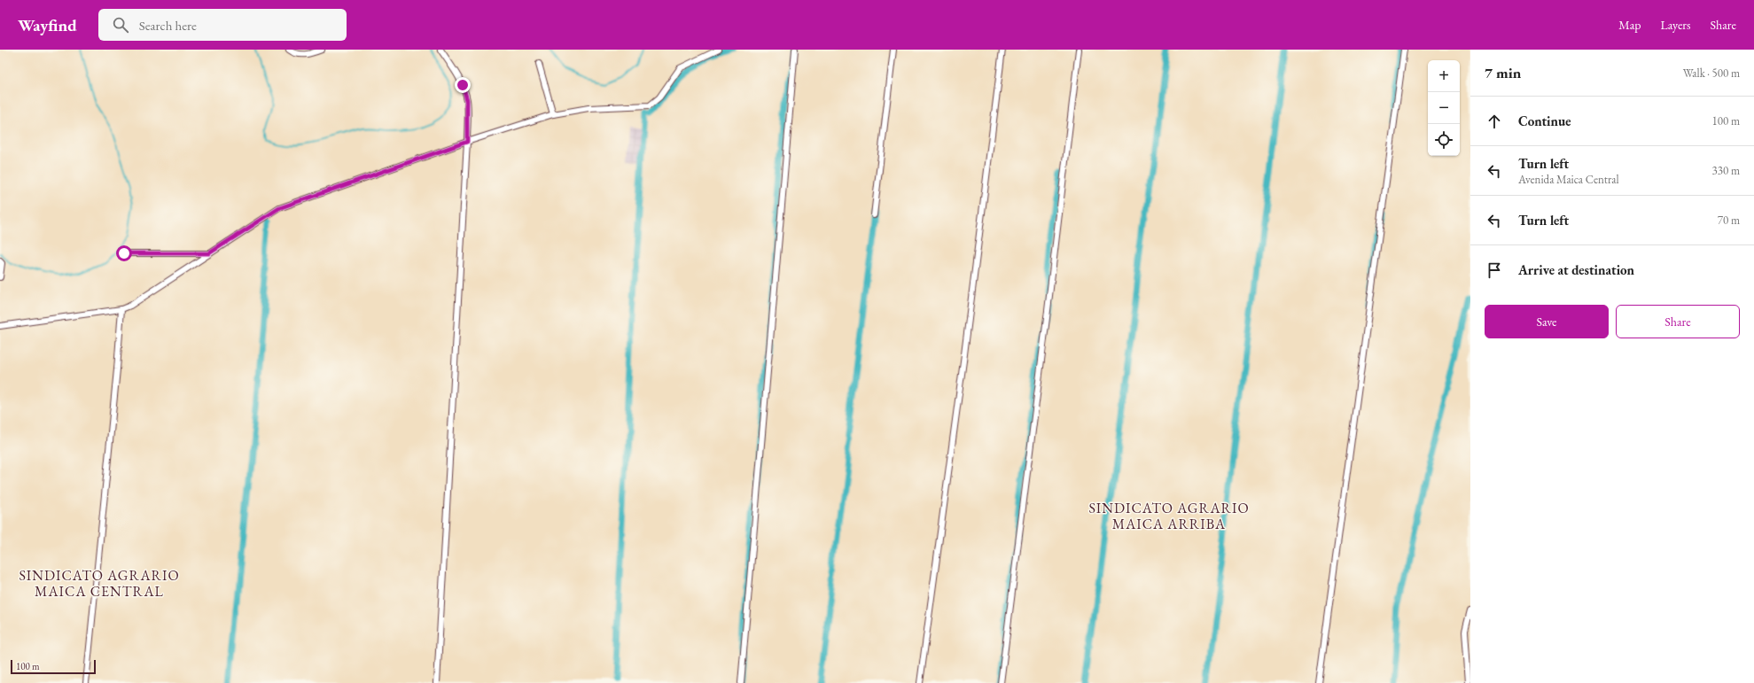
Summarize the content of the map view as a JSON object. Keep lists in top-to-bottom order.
{
  "districts": ["SINDICATO AGRARIO MAICA ARRIBA", "SINDICATO AGRARIO MAICA CENTRAL"],
  "scale_bar": "100 m",
  "page": {
    "header": "Wayfind",
    "search": "Search here",
    "nav": ["Map", "Layers", "Share"],
    "heading": ["7 min", "Walk · 500 m"],
    "map_buttons": ["+", "−"],
    "list": [
      ["Continue", "100 m"],
      ["Turn left", "Avenida Maica Central", "330 m"],
      ["Turn left", "70 m"],
      "Arrive at destination"
    ],
    "buttons": ["Save", "Share"],
    "scale": "100 m"
  }
}
